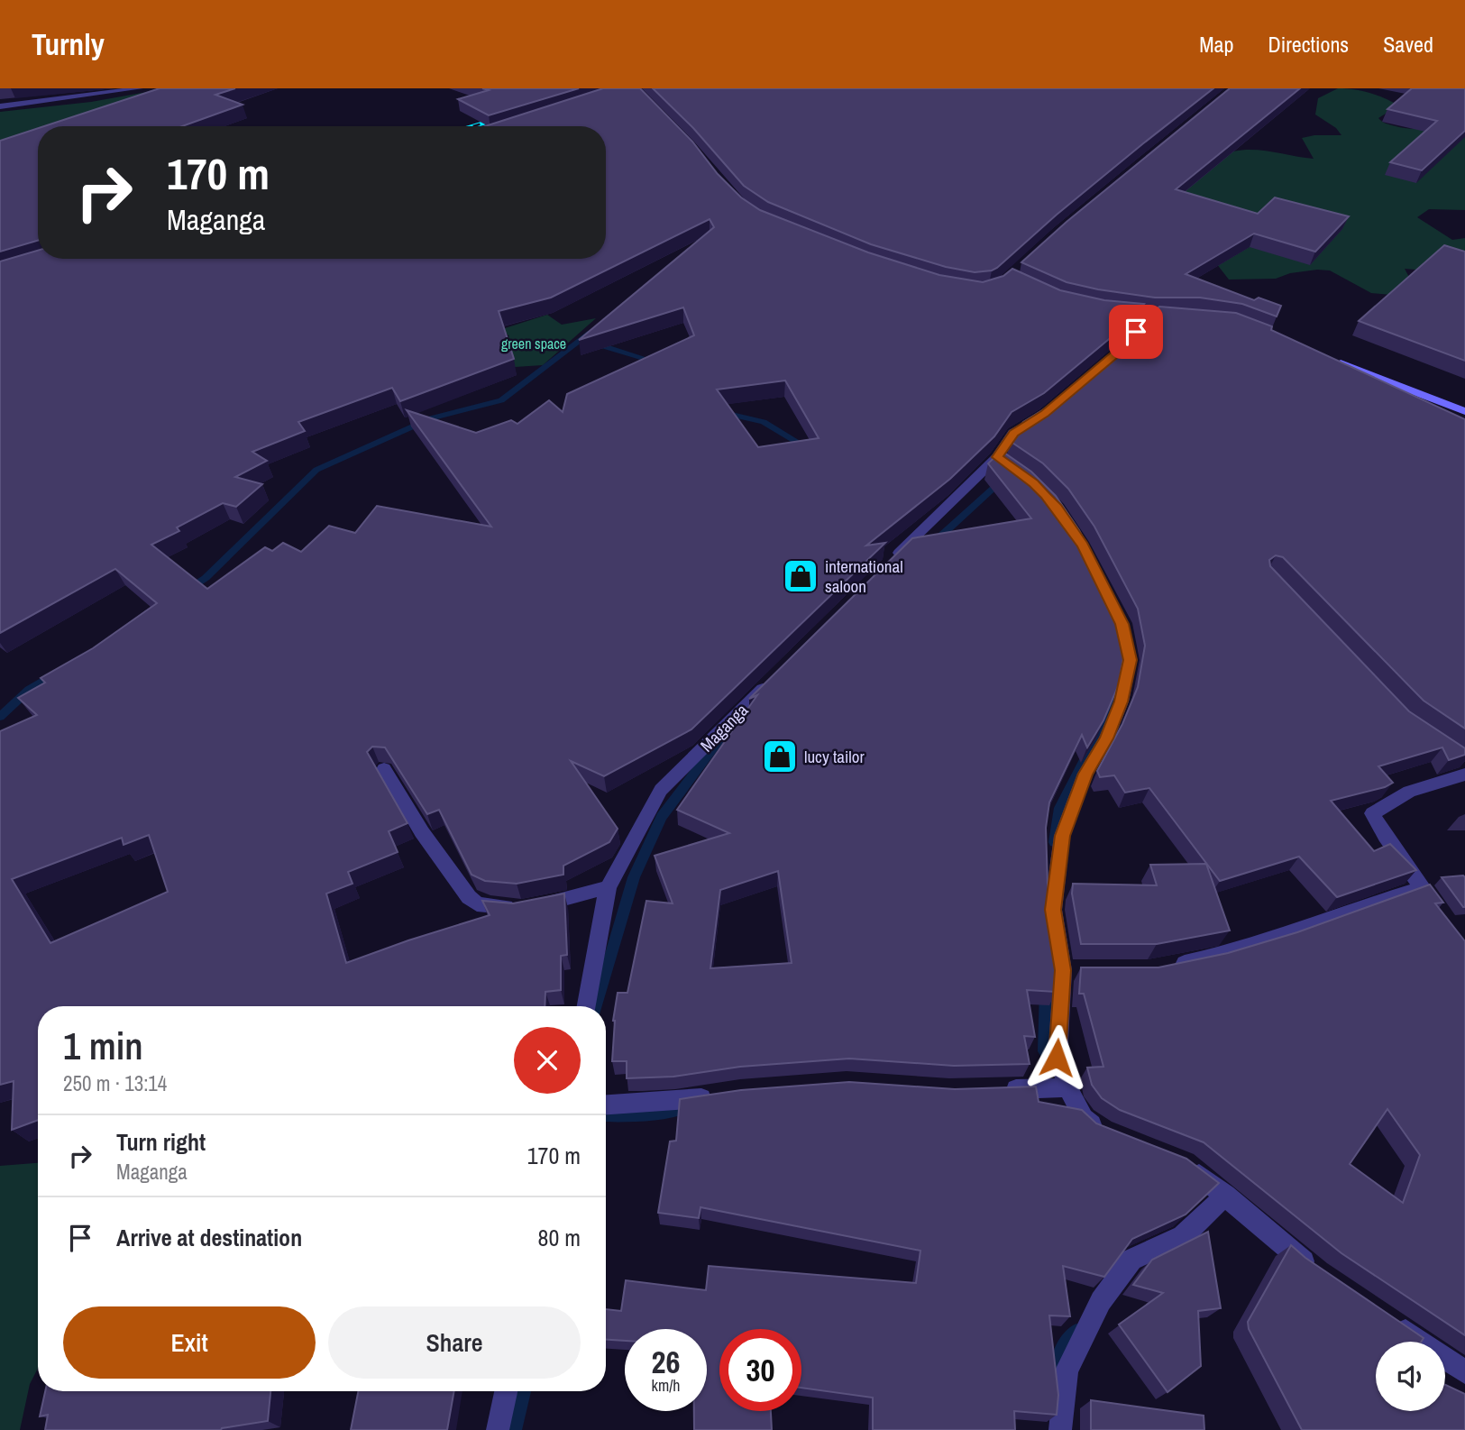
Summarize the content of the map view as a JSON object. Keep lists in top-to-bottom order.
{
  "streets": {
    "street": ["Maganga"]
  },
  "parks": ["green space"],
  "places": {
    "shop": ["international saloon", "lucy tailor"]
  },
  "page": {
    "header": "Turnly",
    "nav": ["Map", "Directions", "Saved"],
    "turn": ["170 m", "Maganga"],
    "heading": ["1 min", "250 m · 13:14"],
    "list": [
      {
        "name": "Turn right",
        "note": "Maganga",
        "value": "170 m"
      },
      {
        "name": "Arrive at destination",
        "value": "80 m"
      }
    ],
    "buttons": ["Exit", "Share"],
    "speed": "26 km/h",
    "limit": "30"
  }
}
